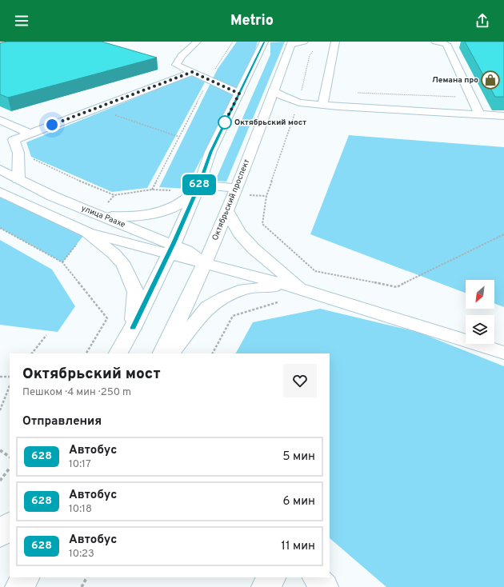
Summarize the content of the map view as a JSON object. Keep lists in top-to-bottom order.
{
  "streets": {
    "main road": ["Октябрьский проспект", "улица Раахе"]
  },
  "places": {
    "shop": ["Лемана про"],
    "other": ["Октябрьский мост"]
  },
  "lines": ["bus line 628"],
  "north": "bottom left",
  "page": {
    "header": "Metrio",
    "on_map": "628",
    "heading": [
      ["Октябрьский мост", "Пешком · 4 мин · 250 m"],
      "Отправления"
    ],
    "list": [
      {
        "mark": "628",
        "name": "Автобус",
        "note": "10:17",
        "value": "5 мин"
      },
      {
        "mark": "628",
        "name": "Автобус",
        "note": "10:18",
        "value": "6 мин"
      },
      {
        "mark": "628",
        "name": "Автобус",
        "note": "10:23",
        "value": "11 мин"
      }
    ]
  }
}
